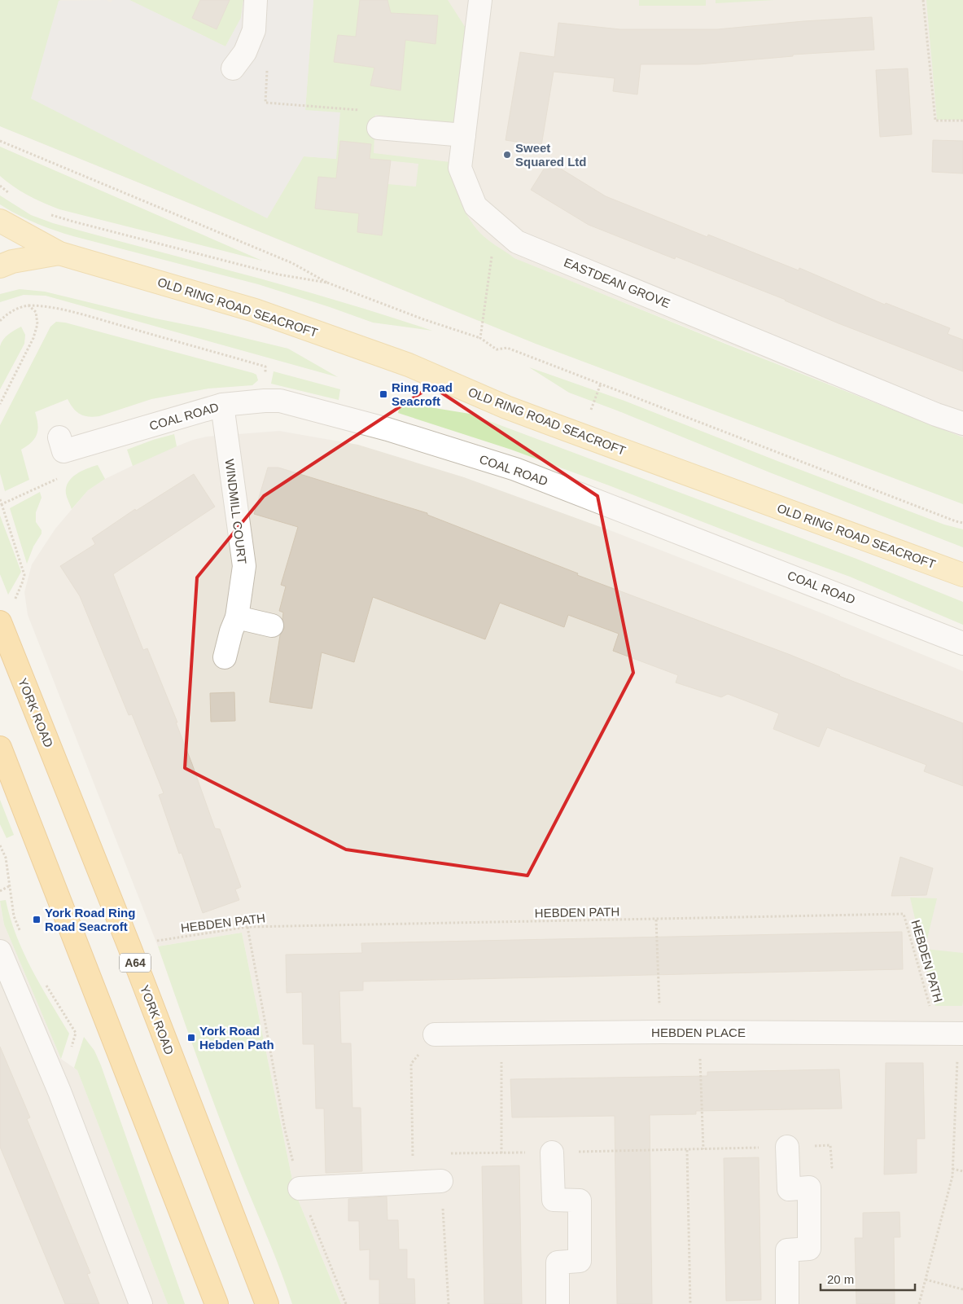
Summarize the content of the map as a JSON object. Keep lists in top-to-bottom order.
{
  "streets": {
    "highway": ["YORK ROAD", "A64"],
    "main road": ["OLD RING ROAD SEACROFT"],
    "street": [
      "EASTDEAN GROVE",
      "COAL ROAD",
      "WINDMILL COURT",
      "HEBDEN PLACE"
    ],
    "path": ["HEBDEN PATH"]
  },
  "crossings": [
    ["COAL ROAD", "WINDMILL COURT"],
    ["YORK ROAD", "HEBDEN PATH"],
    ["HEBDEN PATH", "HEBDEN PLACE"]
  ],
  "places": {
    "other": ["Sweet Squared Ltd"],
    "transit": ["Ring Road Seacroft", "York Road Ring Road Seacroft", "York Road Hebden Path"]
  },
  "scale_bar": "20 m"
}
